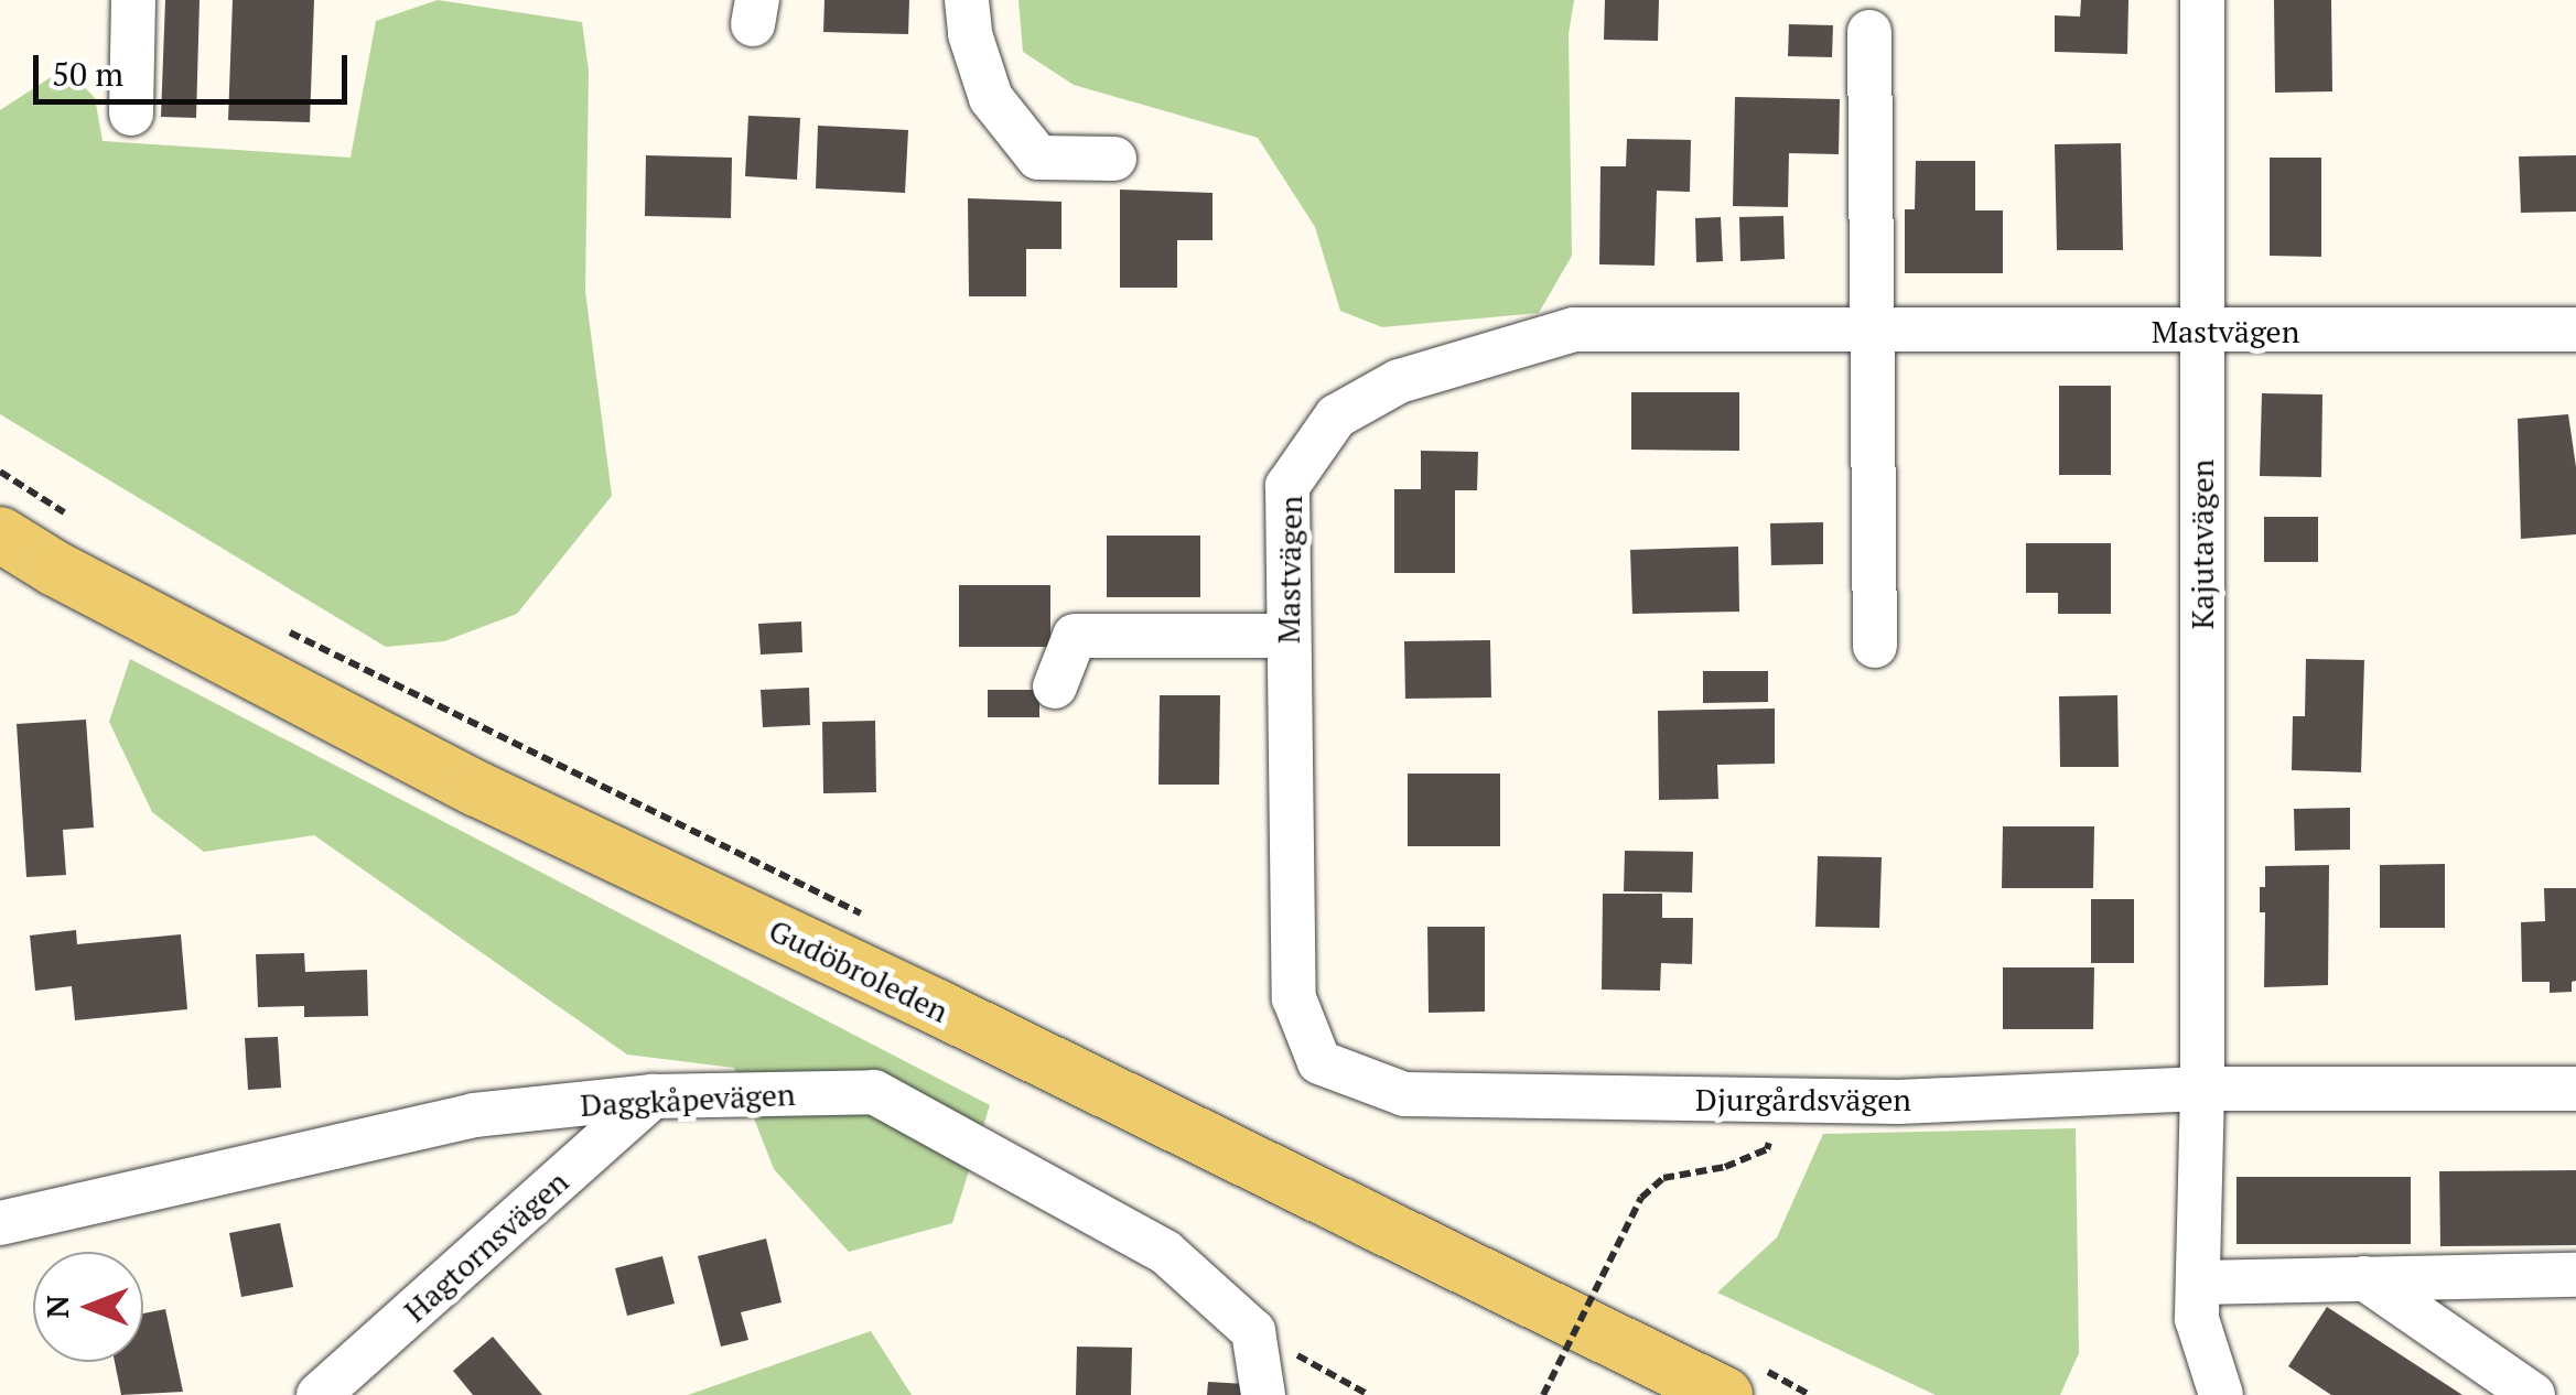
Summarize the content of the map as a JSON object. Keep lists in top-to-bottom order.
{
  "streets": {
    "main road": ["Gudöbroleden"],
    "street": [
      "Mastvägen",
      "Kajutavägen",
      "Daggkåpevägen",
      "Djurgårdsvägen",
      "Hagtornsvägen"
    ]
  },
  "crossings": [
    ["Mastvägen", "Kajutavägen"],
    ["Mastvägen", "Djurgårdsvägen"],
    ["Kajutavägen", "Djurgårdsvägen"],
    ["Daggkåpevägen", "Hagtornsvägen"]
  ],
  "scale_bar": "50 m",
  "north": "left"
}
